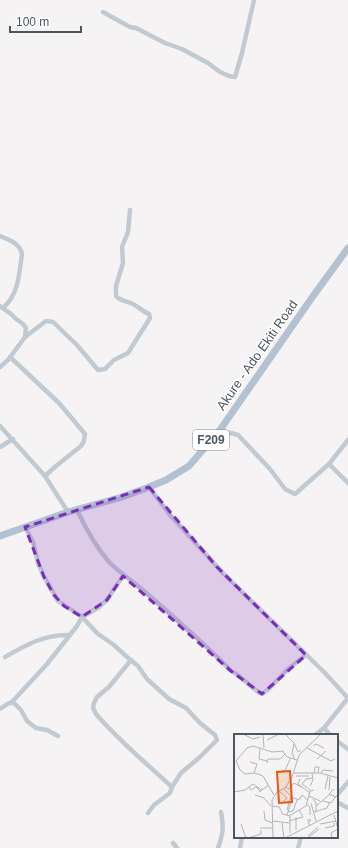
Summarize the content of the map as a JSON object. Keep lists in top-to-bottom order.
{
  "streets": {
    "main road": ["Akure - Ado Ekiti Road", "F209"]
  },
  "scale_bar": "100 m"
}
